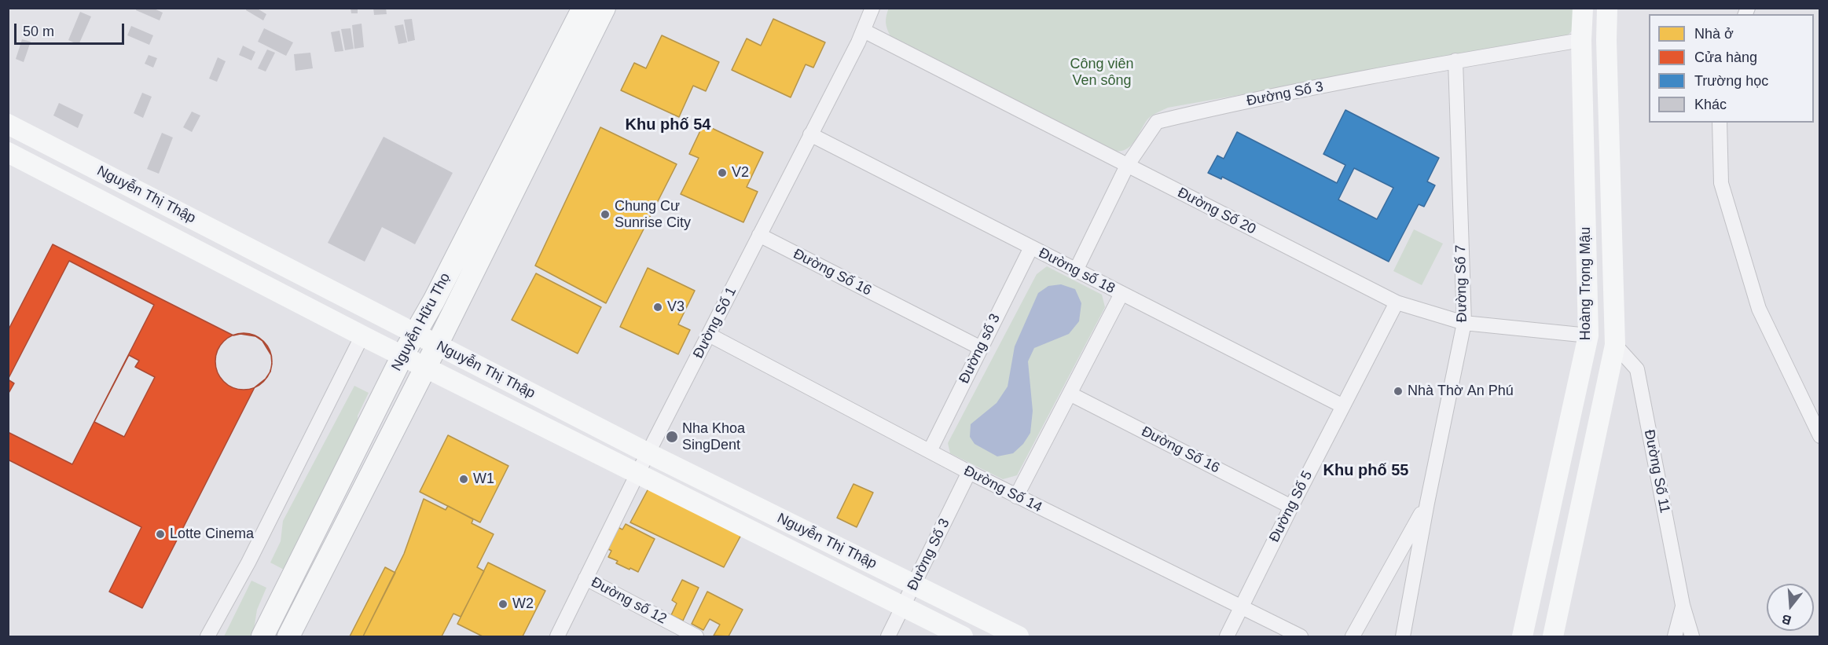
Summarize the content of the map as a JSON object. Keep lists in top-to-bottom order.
{
  "streets": {
    "main road": ["Nguyễn Thị Thập", "Hoàng Trọng Mậu", "Nguyễn Hữu Thọ"],
    "street": [
      "Đường Số 3",
      "Đường Số 20",
      "Đường số 18",
      "Đường Số 16",
      "Đường Số 7",
      "Đường Số 1",
      "Đường số 3",
      "Đường Số 11",
      "Đường Số 14",
      "Đường Số 5",
      "Đường số 12"
    ]
  },
  "crossings": [
    ["Đường Số 3", "Nguyễn Thị Thập"],
    ["Đường Số 3", "Đường Số 20"],
    ["Đường Số 3", "Đường số 18"],
    ["Đường Số 3", "Đường Số 7"],
    ["Đường Số 3", "Hoàng Trọng Mậu"],
    ["Đường Số 3", "Đường Số 14"],
    ["Nguyễn Thị Thập", "Nguyễn Hữu Thọ"],
    ["Nguyễn Thị Thập", "Đường Số 1"],
    ["Đường Số 20", "Đường Số 7"],
    ["Đường Số 20", "Hoàng Trọng Mậu"],
    ["Đường Số 20", "Đường Số 1"],
    ["Đường Số 20", "Đường Số 5"],
    ["Đường số 18", "Đường Số 1"],
    ["Đường số 18", "Đường số 3"],
    ["Đường số 18", "Đường Số 5"],
    ["Đường Số 16", "Đường Số 1"],
    ["Đường Số 16", "Đường số 3"],
    ["Đường Số 16", "Đường Số 5"],
    ["Hoàng Trọng Mậu", "Đường Số 11"],
    ["Đường Số 1", "Đường Số 14"],
    ["Đường Số 1", "Đường số 12"],
    ["Đường số 3", "Đường Số 14"],
    ["Đường Số 14", "Đường Số 5"]
  ],
  "districts": ["Khu phố 54", "Khu phố 55"],
  "parks": ["Công viên Ven sông"],
  "places": [
    "V2",
    "Chung Cư Sunrise City",
    "V3",
    "Nhà Thờ An Phú",
    "Nha Khoa SingDent",
    "W1",
    "Lotte Cinema",
    "W2"
  ],
  "legend": [
    "Nhà ở",
    "Cửa hàng",
    "Trường học",
    "Khác"
  ],
  "scale_bar": "50 m",
  "north": "bottom"
}
